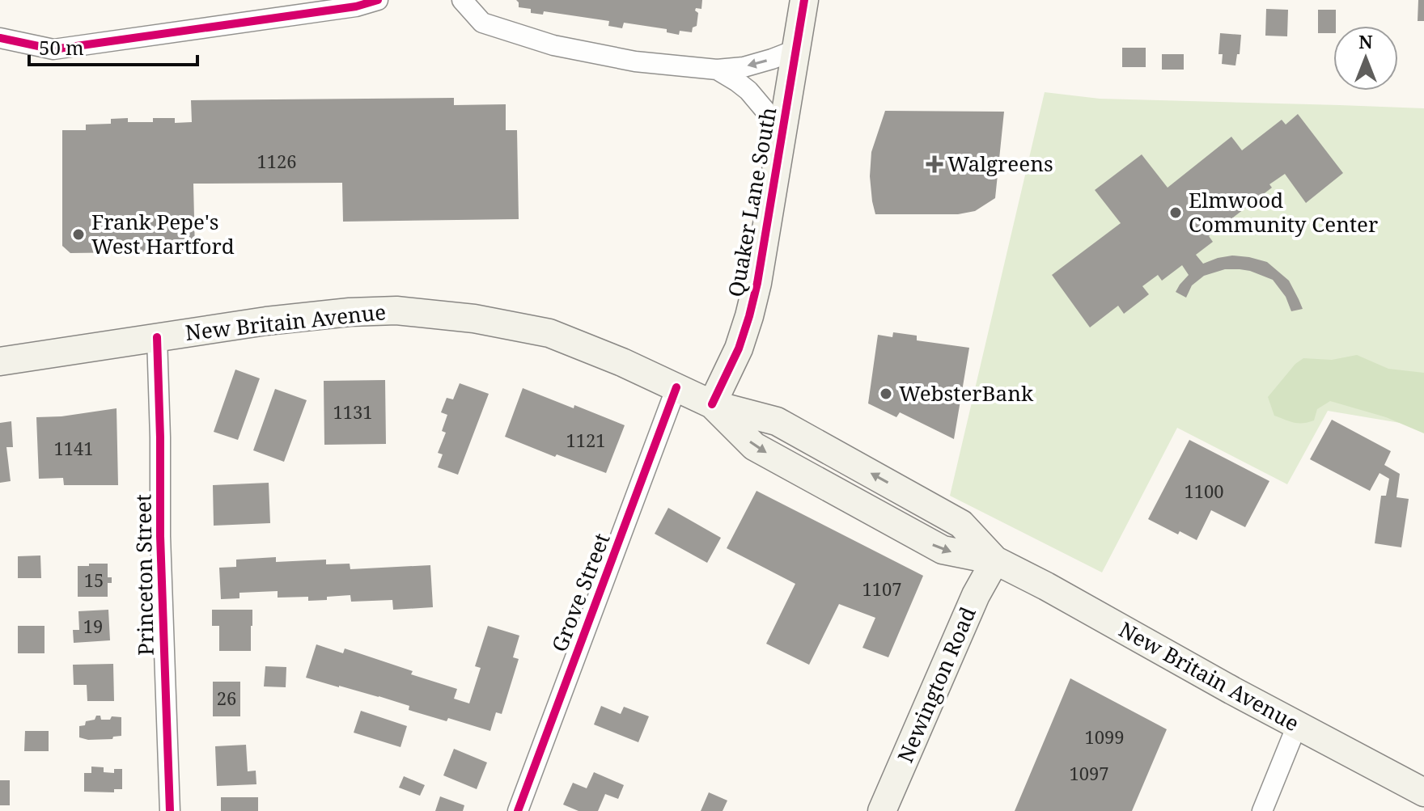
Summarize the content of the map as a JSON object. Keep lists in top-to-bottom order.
{
  "streets": {
    "main road": ["Quaker Lane South", "New Britain Avenue", "Newington Road"],
    "street": ["Princeton Street", "Grove Street"]
  },
  "crossings": [
    ["Quaker Lane South", "New Britain Avenue"],
    ["New Britain Avenue", "Princeton Street"],
    ["New Britain Avenue", "Grove Street"],
    ["New Britain Avenue", "Newington Road"]
  ],
  "places": {
    "health": ["Walgreens"],
    "other": ["Elmwood Community Center", "Frank Pepe's West Hartford", "WebsterBank"]
  },
  "house_numbers": [
    "1126",
    "1131",
    "1121",
    "1141",
    "1100",
    "15",
    "1107",
    "19",
    "26",
    "1099",
    "1097"
  ],
  "scale_bar": "50 m",
  "north": "top"
}
